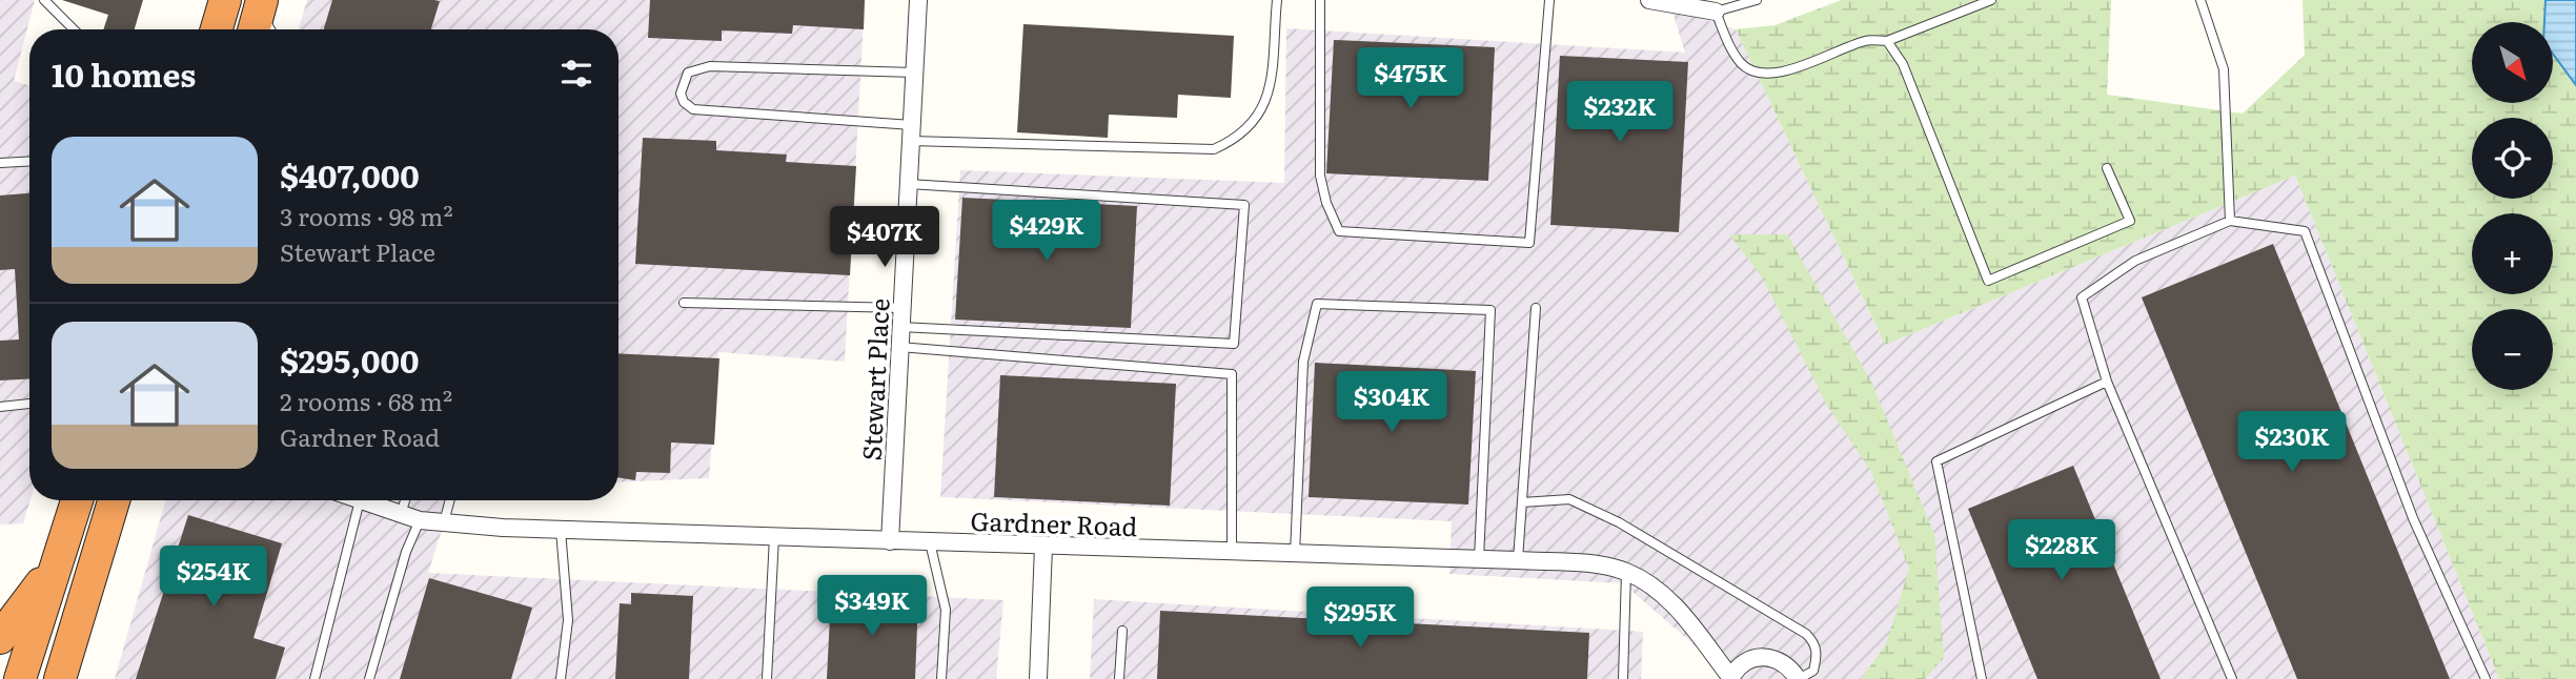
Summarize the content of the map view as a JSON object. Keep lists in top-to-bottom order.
{
  "streets": {
    "street": ["Stewart Place", "Gardner Road"]
  },
  "crossings": [
    ["Stewart Place", "Gardner Road"]
  ],
  "north": "bottom right",
  "page": {
    "map_buttons": ["+", "−"],
    "heading": "10 homes",
    "price": [
      "$475K",
      "$232K",
      "$429K",
      "$407K",
      "$304K",
      "$230K",
      "$228K",
      "$254K",
      "$349K",
      "$295K"
    ],
    "list": [
      {
        "name": "$407,000",
        "note": "3 rooms · 98 m² · Stewart Place"
      },
      {
        "name": "$295,000",
        "note": "2 rooms · 68 m² · Gardner Road"
      }
    ]
  }
}
